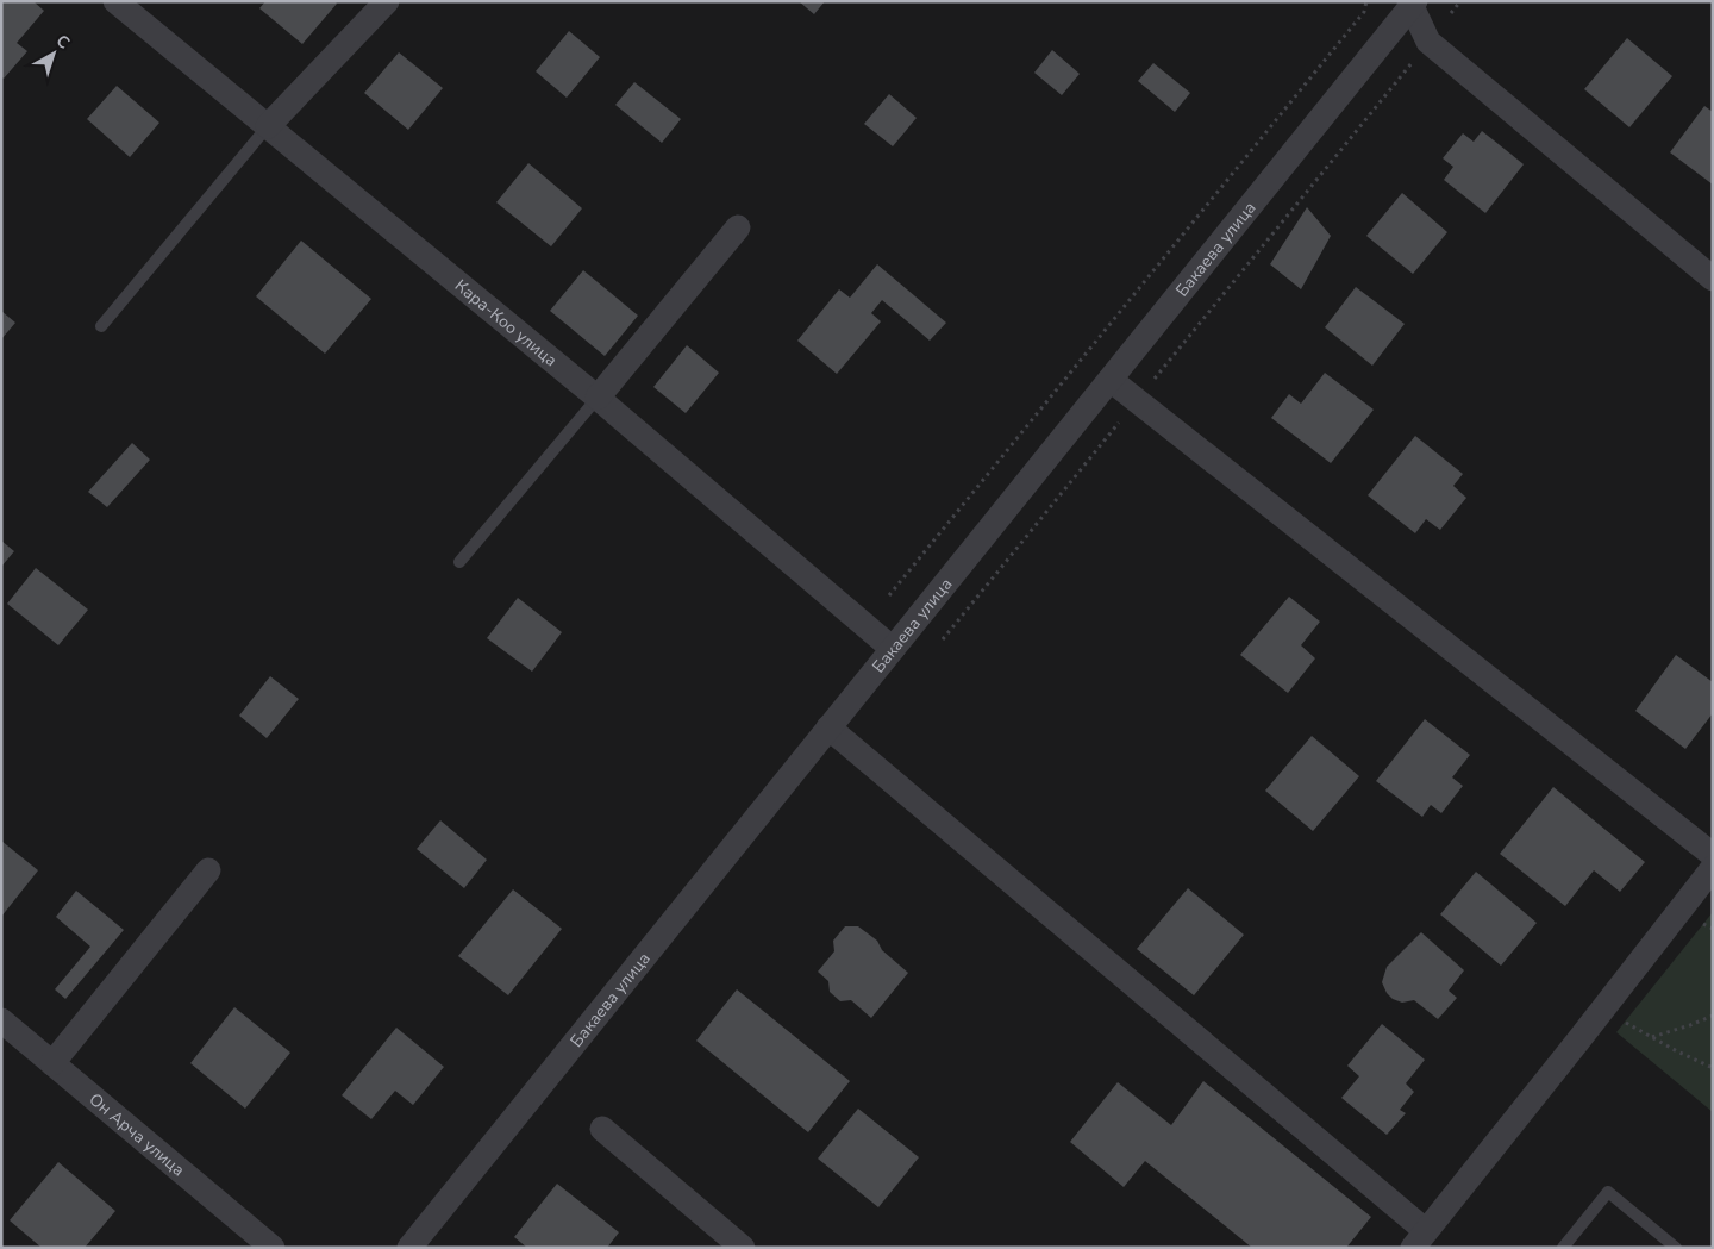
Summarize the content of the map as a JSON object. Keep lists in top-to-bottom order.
{
  "streets": {
    "street": ["Бакаева улица", "Кара-Коо улица", "Он Арча улица"]
  },
  "crossings": [
    ["Бакаева улица", "Кара-Коо улица"]
  ],
  "north": "top right"
}
